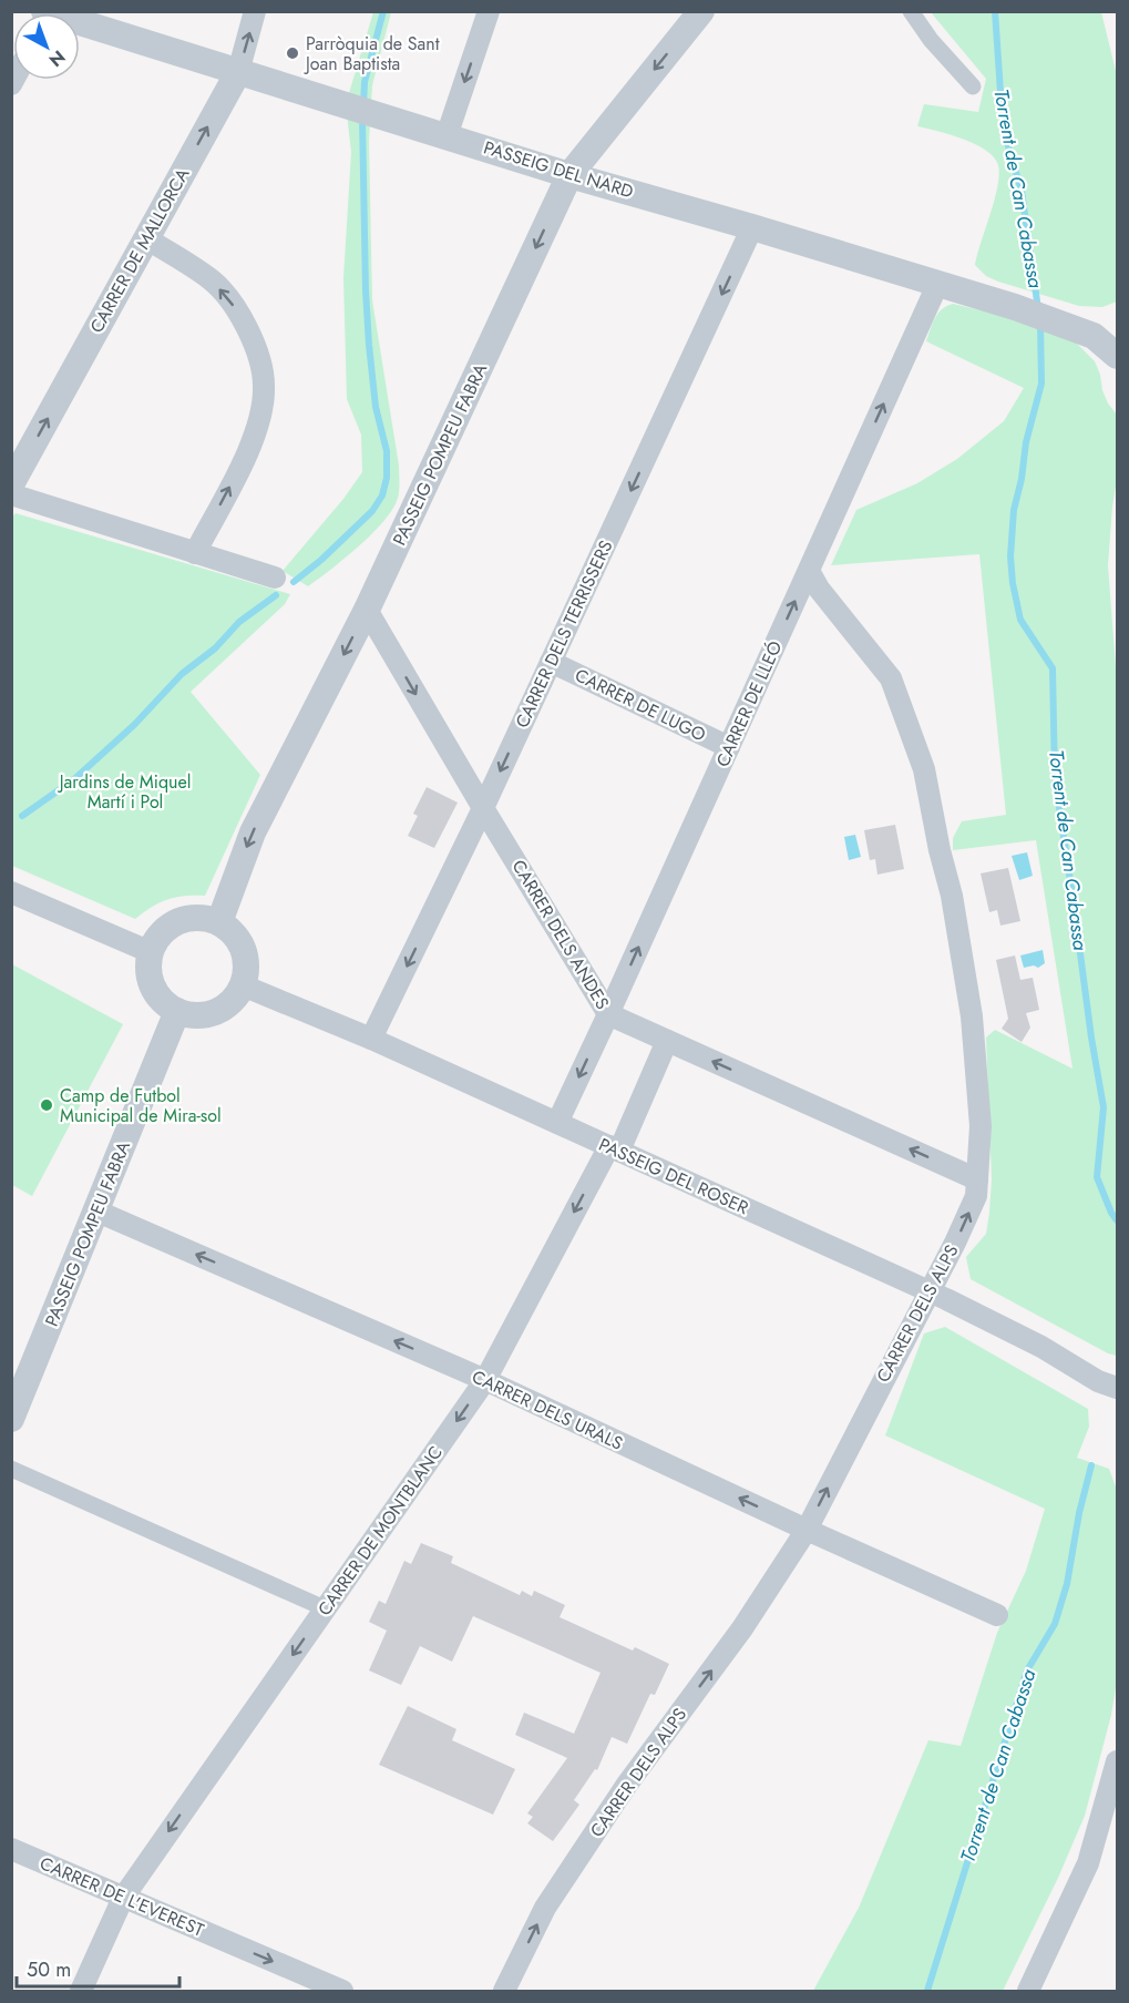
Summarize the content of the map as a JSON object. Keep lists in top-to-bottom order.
{
  "streets": {
    "street": [
      "PASSEIG DEL NARD",
      "CARRER DE MALLORCA",
      "PASSEIG POMPEU FABRA",
      "CARRER DELS TERRISSERS",
      "CARRER DE LLEÓ",
      "CARRER DE LUGO",
      "CARRER DELS ANDES",
      "PASSEIG DEL ROSER",
      "CARRER DELS ALPS",
      "CARRER DELS URALS",
      "CARRER DE MONTBLANC",
      "CARRER DE L'EVEREST"
    ]
  },
  "crossings": [
    ["PASSEIG DEL NARD", "CARRER DE MALLORCA"],
    ["PASSEIG DEL NARD", "PASSEIG POMPEU FABRA"],
    ["PASSEIG DEL NARD", "CARRER DELS TERRISSERS"],
    ["PASSEIG DEL NARD", "CARRER DE LLEÓ"],
    ["PASSEIG POMPEU FABRA", "CARRER DELS ANDES"],
    ["PASSEIG POMPEU FABRA", "PASSEIG DEL ROSER"],
    ["PASSEIG POMPEU FABRA", "CARRER DELS URALS"],
    ["CARRER DELS TERRISSERS", "CARRER DE LUGO"],
    ["CARRER DELS TERRISSERS", "CARRER DELS ANDES"],
    ["CARRER DELS TERRISSERS", "PASSEIG DEL ROSER"],
    ["CARRER DE LLEÓ", "CARRER DE LUGO"],
    ["CARRER DE LLEÓ", "CARRER DELS ANDES"],
    ["CARRER DE LLEÓ", "PASSEIG DEL ROSER"],
    ["CARRER DE LLEÓ", "CARRER DELS ALPS"],
    ["CARRER DELS ANDES", "CARRER DELS ALPS"],
    ["CARRER DELS ANDES", "CARRER DE MONTBLANC"],
    ["PASSEIG DEL ROSER", "CARRER DELS ALPS"],
    ["PASSEIG DEL ROSER", "CARRER DE MONTBLANC"],
    ["CARRER DELS ALPS", "CARRER DELS URALS"],
    ["CARRER DELS URALS", "CARRER DE MONTBLANC"],
    ["CARRER DE MONTBLANC", "CARRER DE L'EVEREST"]
  ],
  "one_way": [
    "CARRER DE MALLORCA",
    "PASSEIG POMPEU FABRA",
    "CARRER DELS TERRISSERS",
    "CARRER DELS ALPS",
    "CARRER DELS URALS",
    "CARRER DE MONTBLANC",
    "CARRER DE L'EVEREST"
  ],
  "water": ["Torrent de Can Cabassa"],
  "parks": ["Jardins de Miquel Martí i Pol"],
  "places": ["Parròquia de Sant Joan Baptista", "Camp de Futbol Municipal de Mira-sol"],
  "scale_bar": "50 m",
  "north": "bottom right"
}
